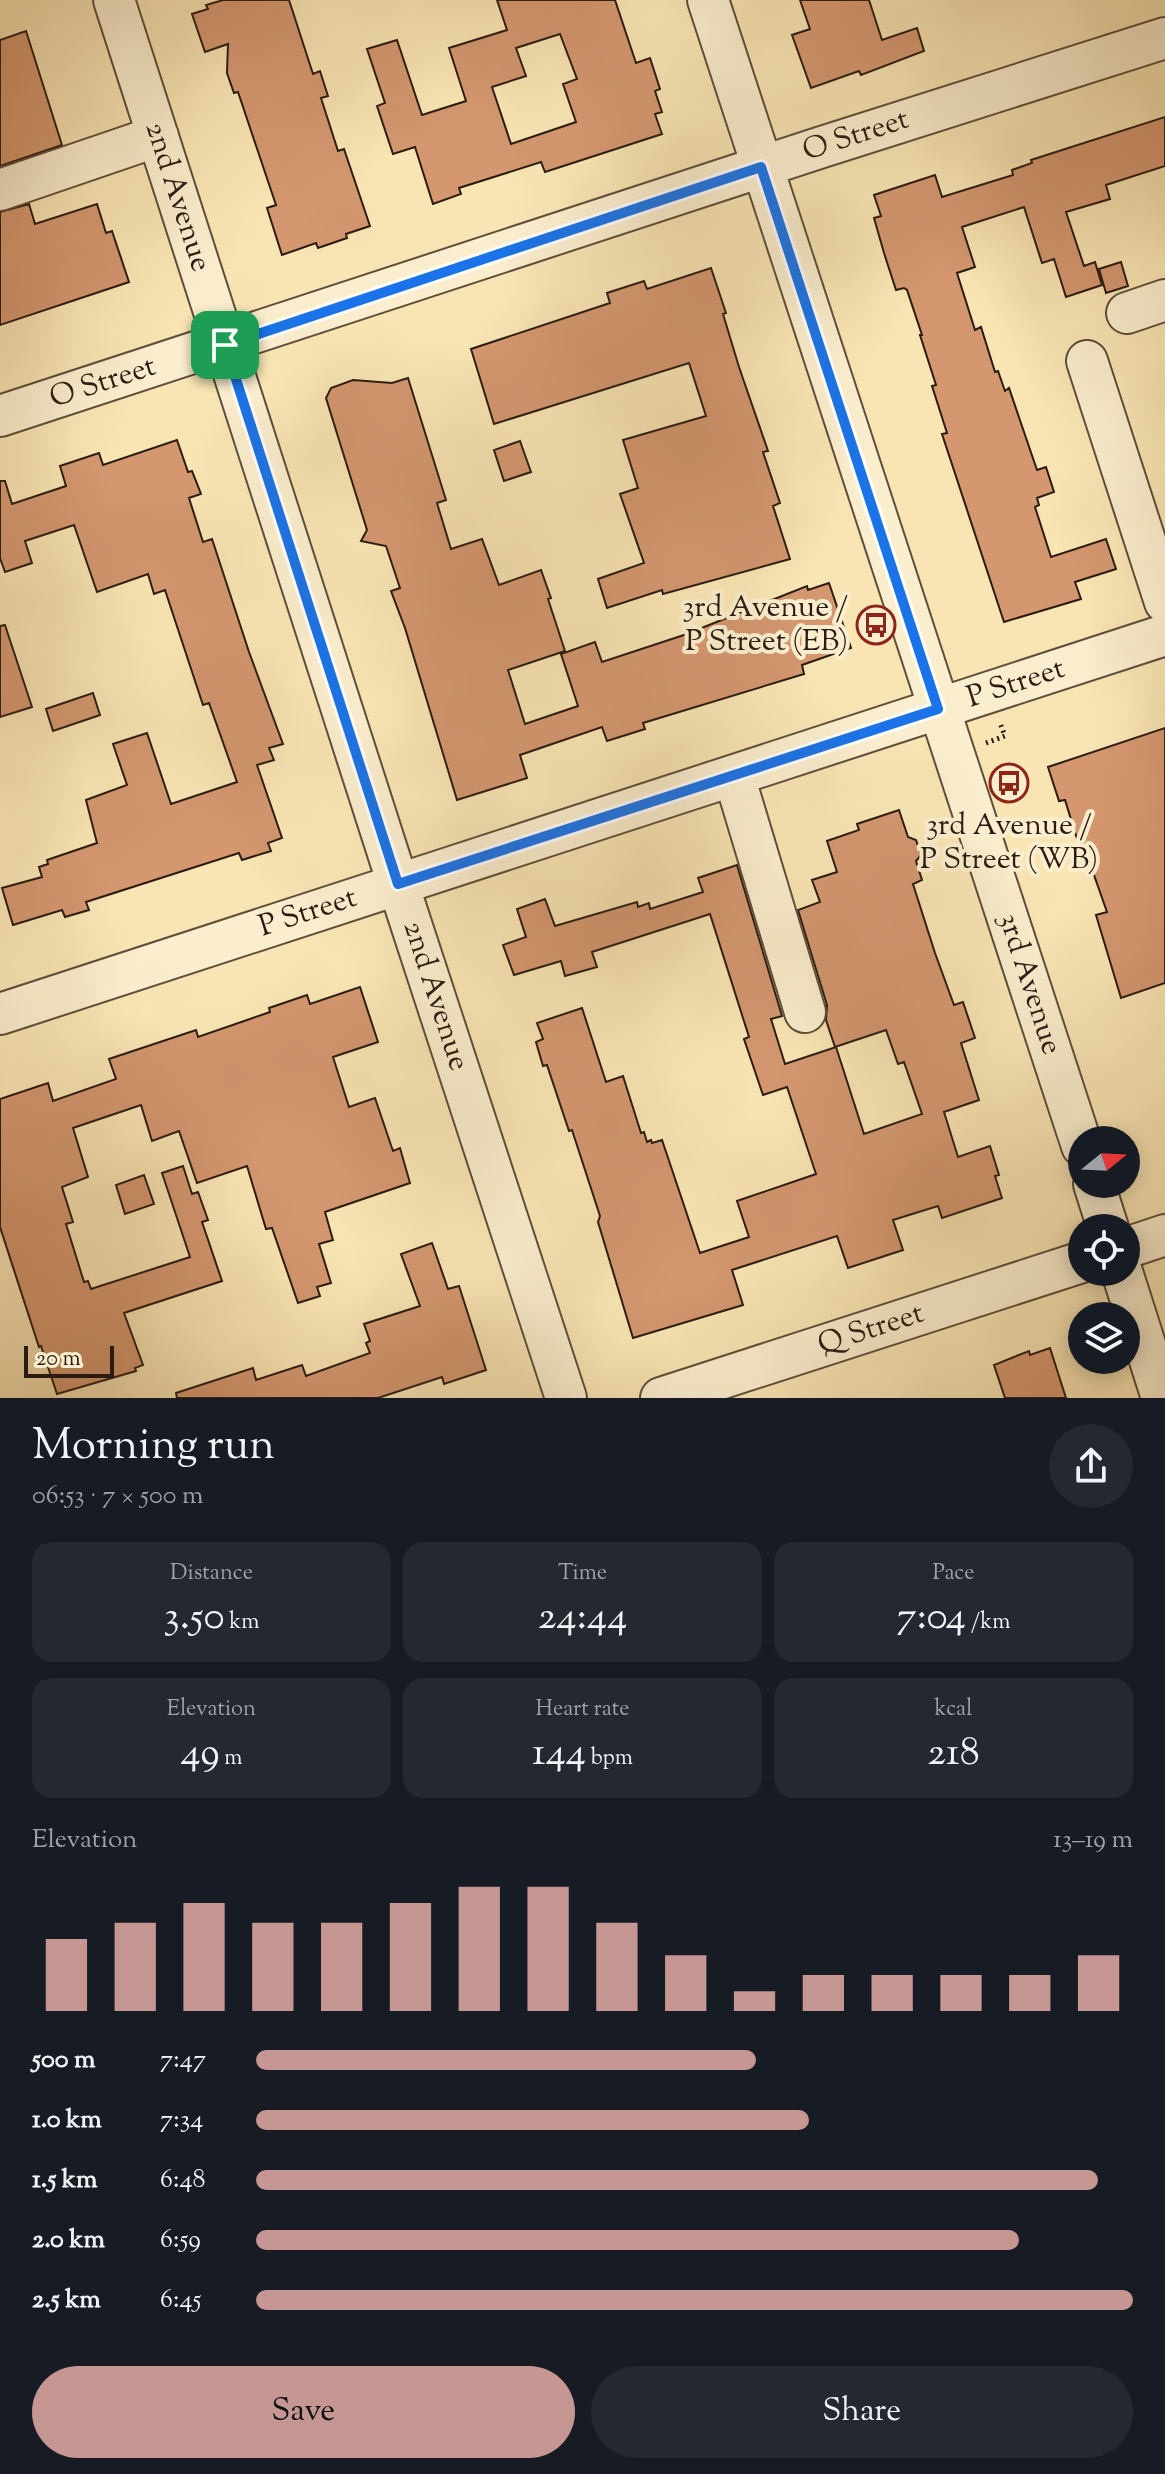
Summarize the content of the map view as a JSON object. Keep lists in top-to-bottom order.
{
  "streets": {
    "street": [
      "O Street",
      "2nd Avenue",
      "P Street",
      "3rd Avenue",
      "Q Street"
    ]
  },
  "crossings": [
    ["O Street", "2nd Avenue"],
    ["O Street", "3rd Avenue"],
    ["2nd Avenue", "P Street"],
    ["P Street", "3rd Avenue"]
  ],
  "places": {
    "bus stop": ["3rd Avenue / P Street (EB)", "3rd Avenue / P Street (WB)"]
  },
  "scale_bar": "20 m",
  "north": "right",
  "page": {
    "scale": "20 m",
    "heading": ["Morning run", "06:53 · 7 × 500 m"],
    "stats": [
      ["Distance", "3.50 km"],
      ["Time", "24:44"],
      ["Pace", "7:04 /km"],
      ["Elevation", "49 m"],
      ["Heart rate", "144 bpm"],
      ["kcal", "218"]
    ],
    "chart": ["Elevation", "13–19 m"],
    "list": [
      {
        "name": "500 m",
        "note": "7:47"
      },
      {
        "name": "1.0 km",
        "note": "7:34"
      },
      {
        "name": "1.5 km",
        "note": "6:48"
      },
      {
        "name": "2.0 km",
        "note": "6:59"
      },
      {
        "name": "2.5 km",
        "note": "6:45"
      }
    ],
    "buttons": ["Save", "Share"]
  }
}
